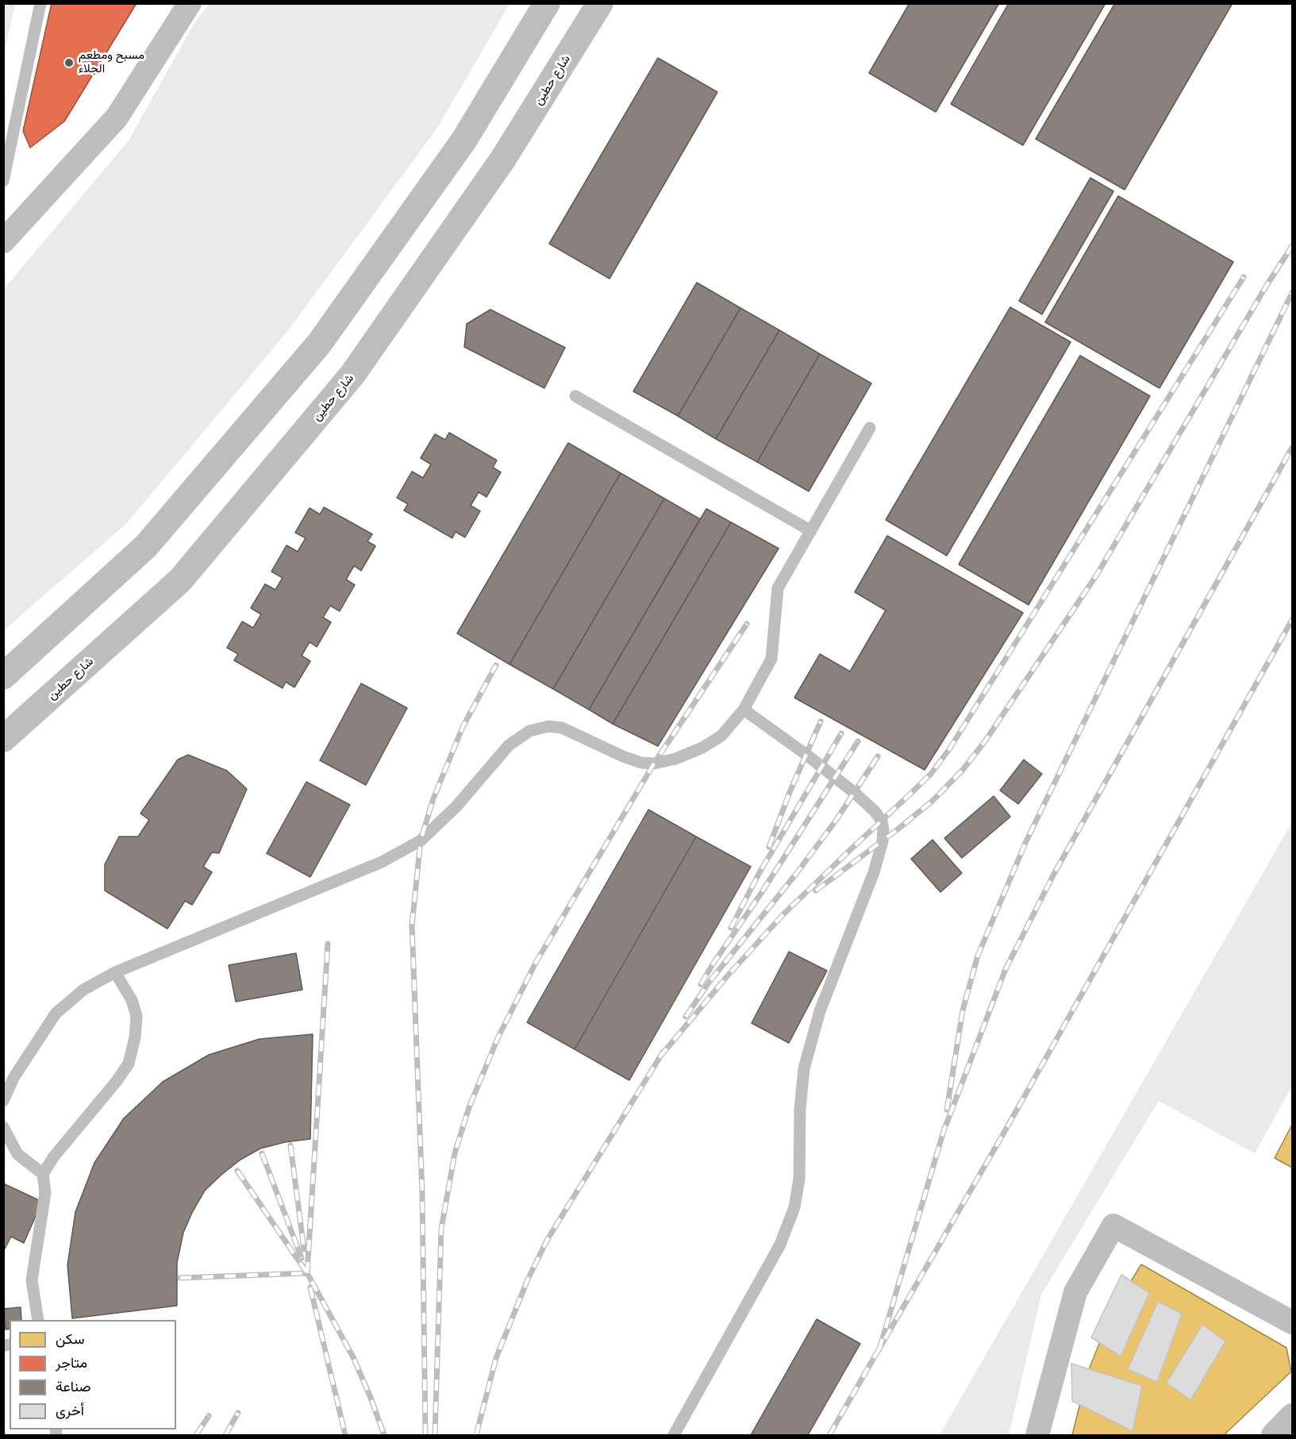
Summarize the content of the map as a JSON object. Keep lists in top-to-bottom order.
{
  "streets": {
    "main road": ["شارع حطين"]
  },
  "places": ["مسبح ومطعم الجلاء"],
  "legend": [
    "سكن",
    "متاجر",
    "صناعة",
    "أخرى"
  ]
}
